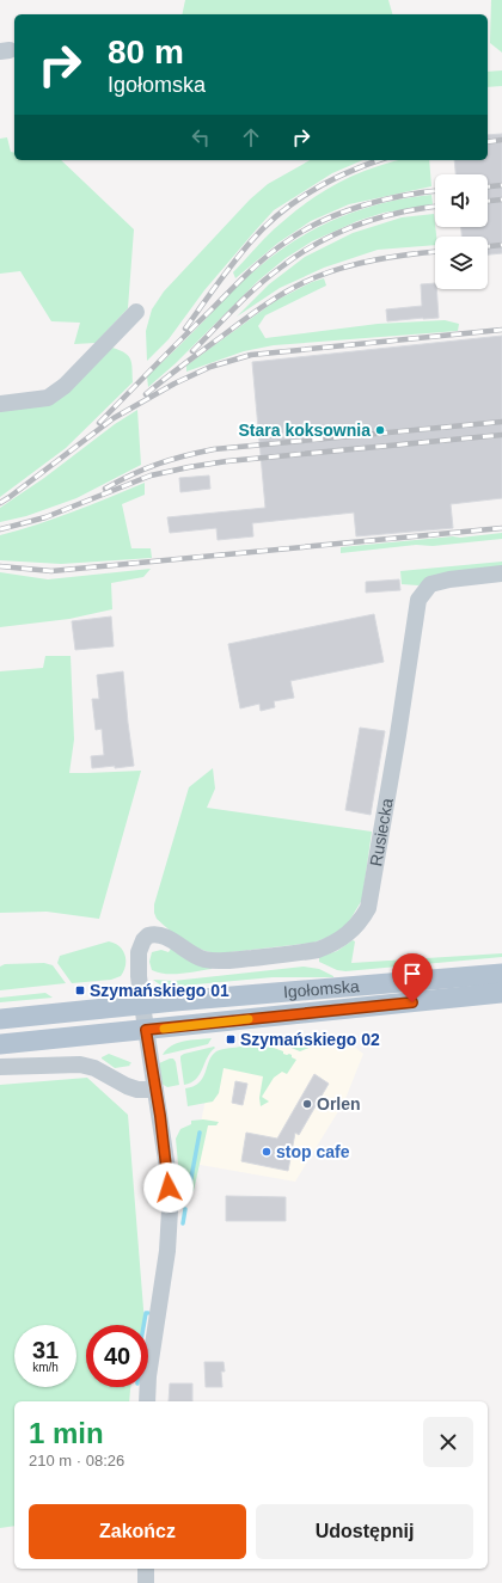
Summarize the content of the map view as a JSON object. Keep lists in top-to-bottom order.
{
  "streets": {
    "main road": ["Igołomska"],
    "street": ["Rusiecka"]
  },
  "crossings": [
    ["Rusiecka", "Igołomska"]
  ],
  "places": {
    "other": ["Stara koksownia", "Orlen", "stop cafe"],
    "transit": ["Szymańskiego 01", "Szymańskiego 02"]
  },
  "page": {
    "turn": ["80 m", "Igołomska"],
    "speed": "31 km/h",
    "limit": "40",
    "heading": ["1 min", "210 m · 08:26"],
    "buttons": ["Zakończ", "Udostępnij"]
  }
}
